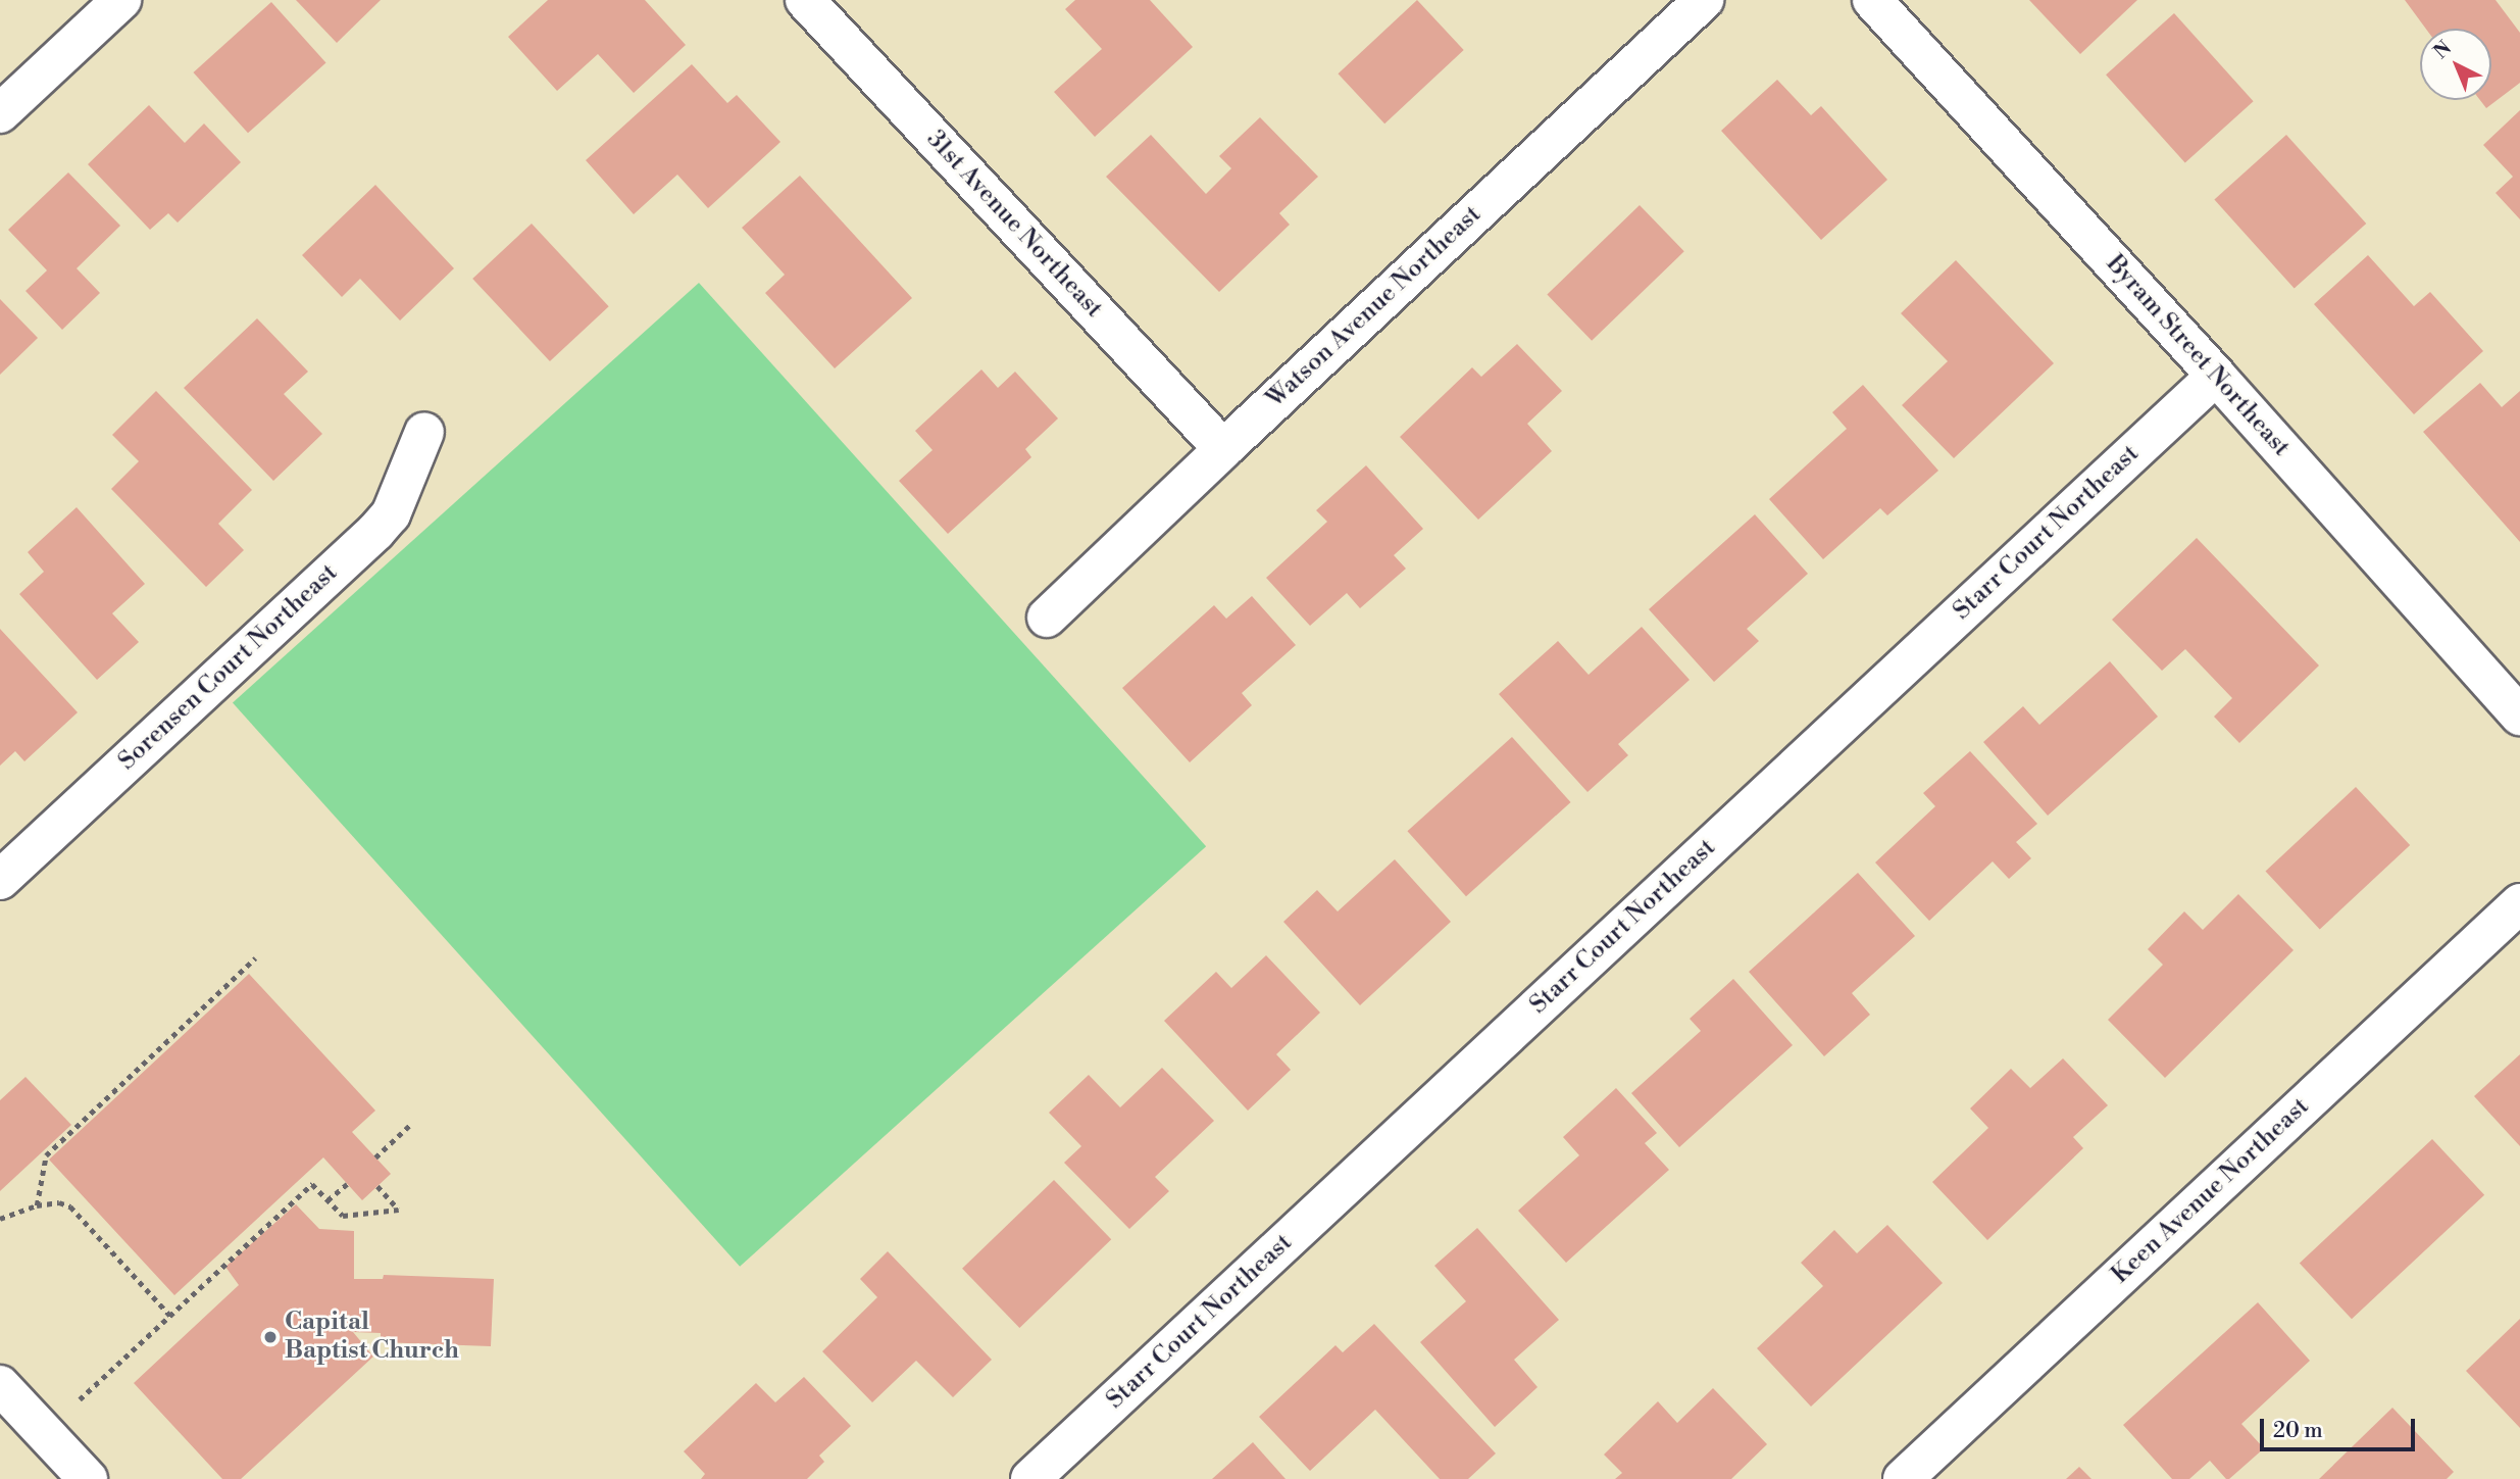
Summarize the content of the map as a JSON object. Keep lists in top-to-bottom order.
{
  "streets": {
    "street": [
      "31st Avenue Northeast",
      "Watson Avenue Northeast",
      "Byram Street Northeast",
      "Starr Court Northeast",
      "Sorensen Court Northeast",
      "Keen Avenue Northeast"
    ]
  },
  "crossings": [
    ["31st Avenue Northeast", "Watson Avenue Northeast"],
    ["Byram Street Northeast", "Starr Court Northeast"]
  ],
  "places": ["Capital Baptist Church"],
  "scale_bar": "20 m",
  "north": "top left"
}
